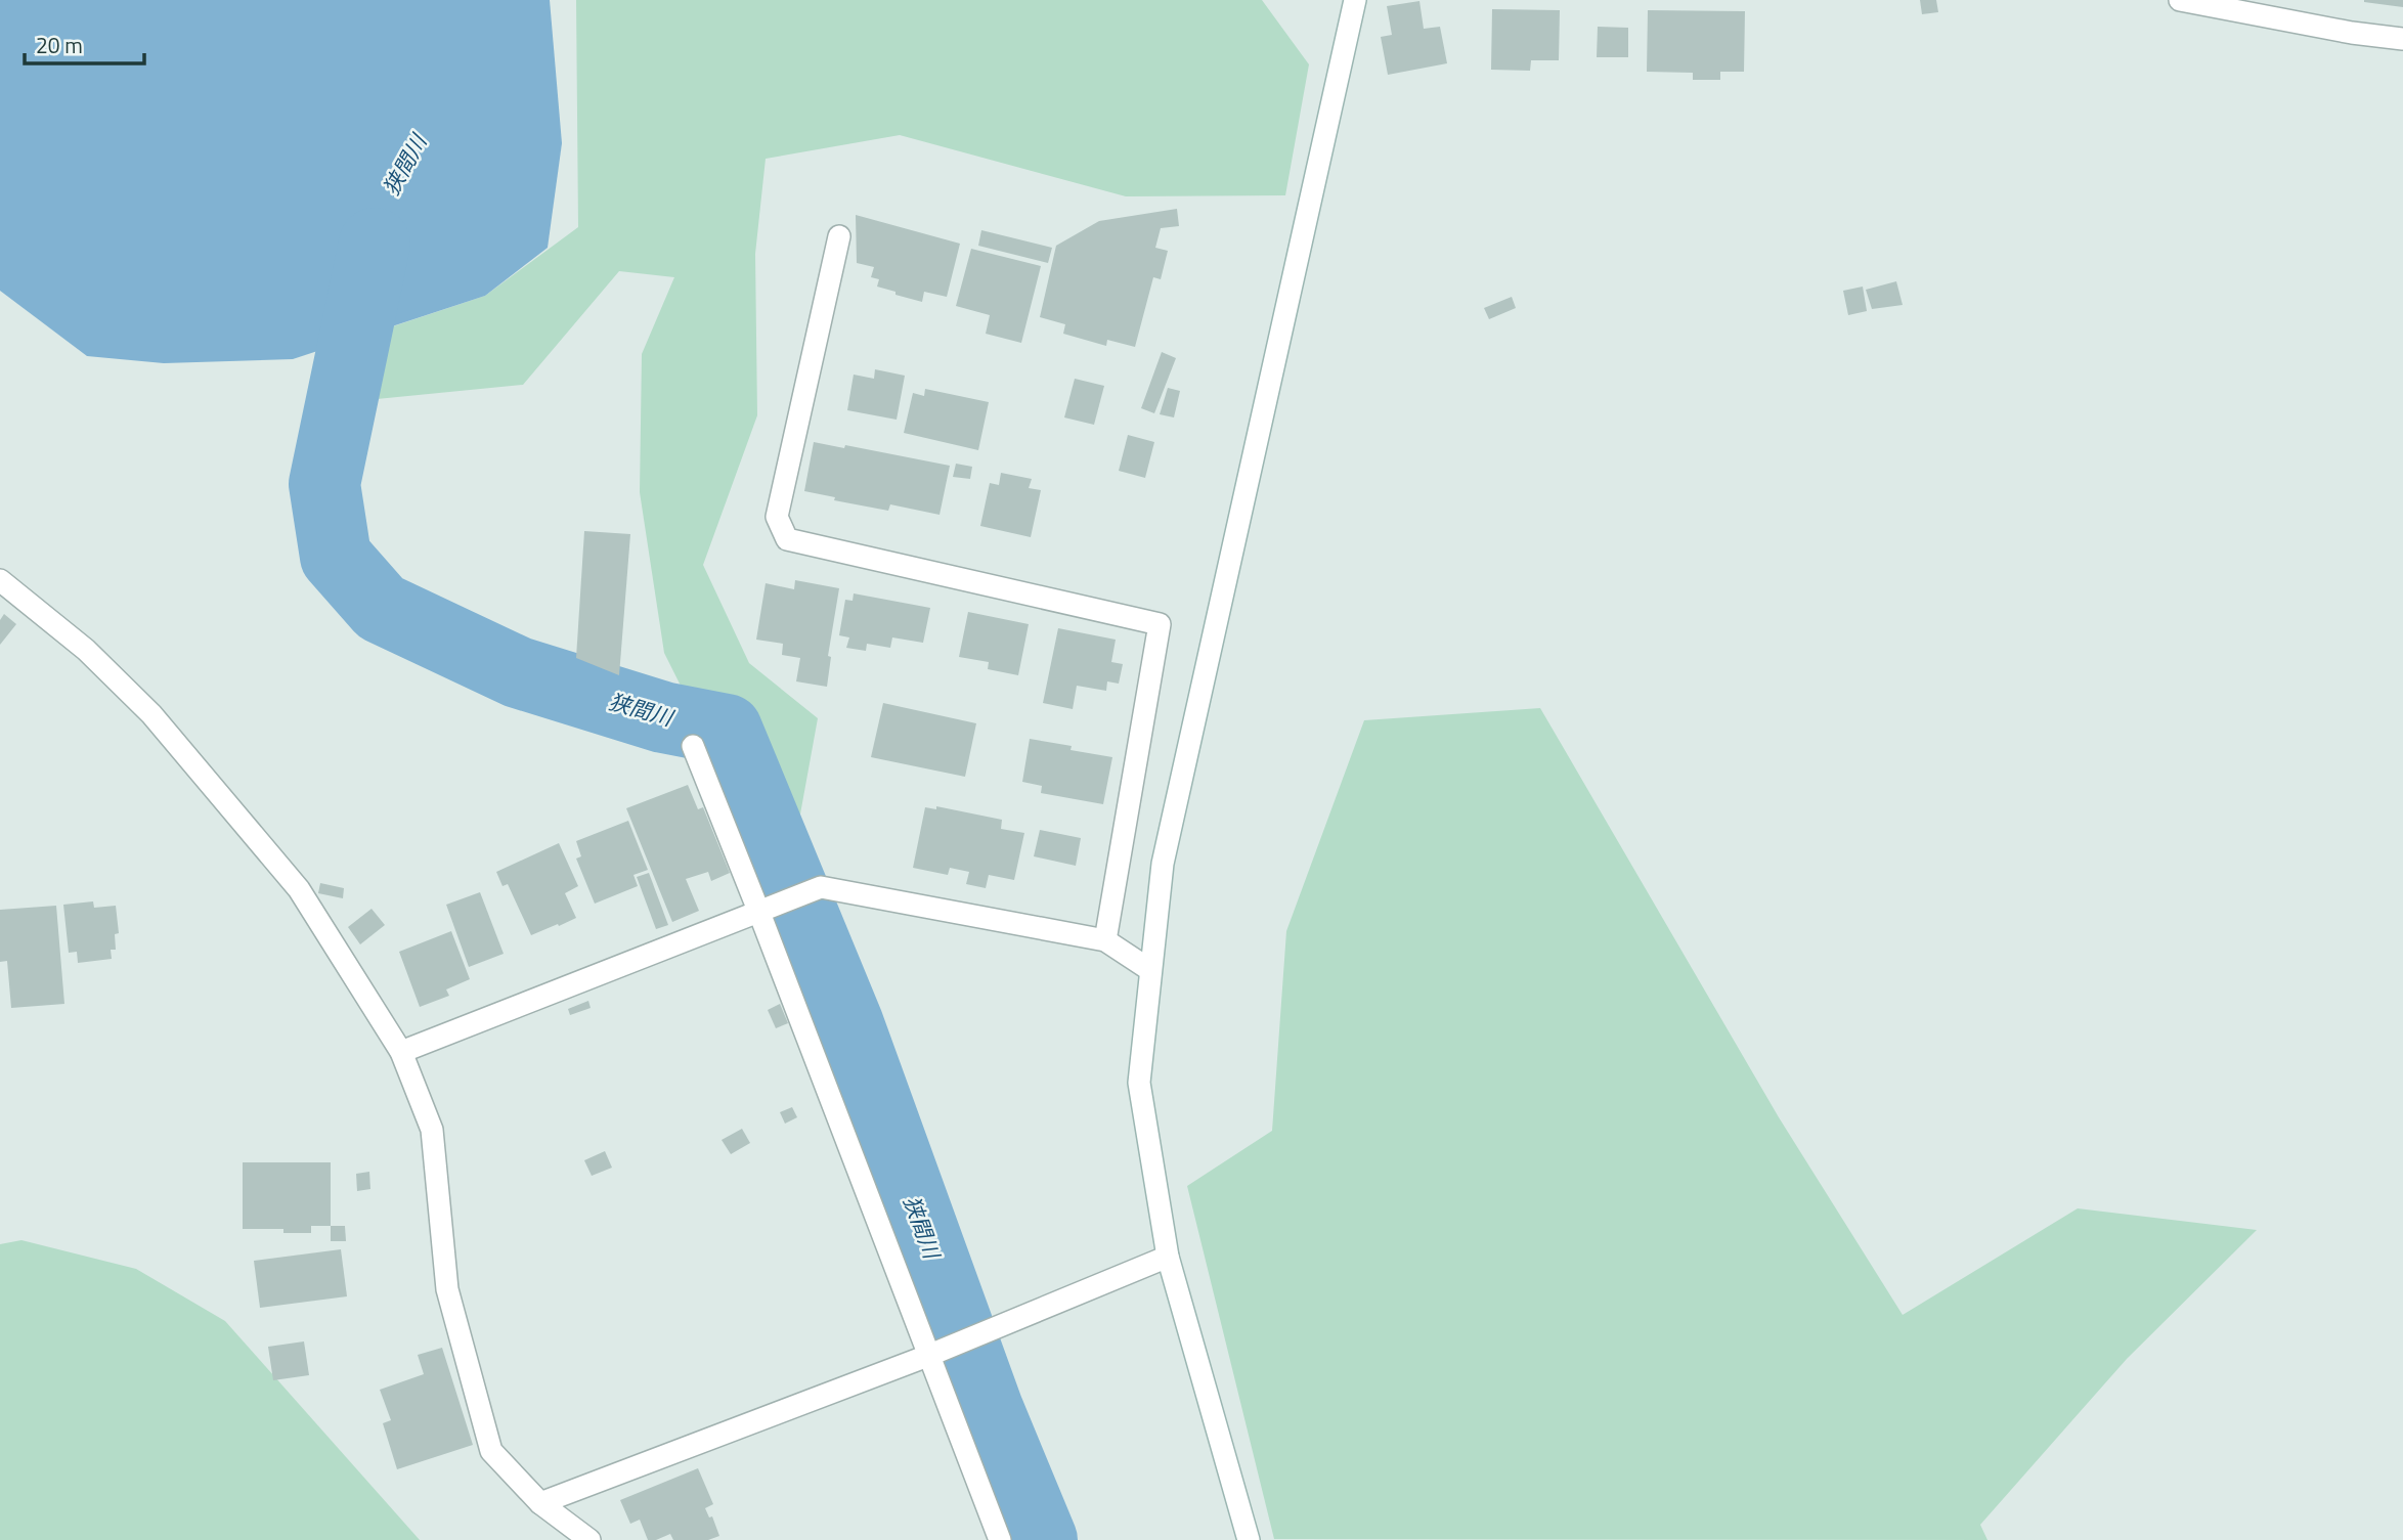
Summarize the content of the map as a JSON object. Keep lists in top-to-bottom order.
{
  "water": ["狭間川"],
  "scale_bar": "20 m"
}
